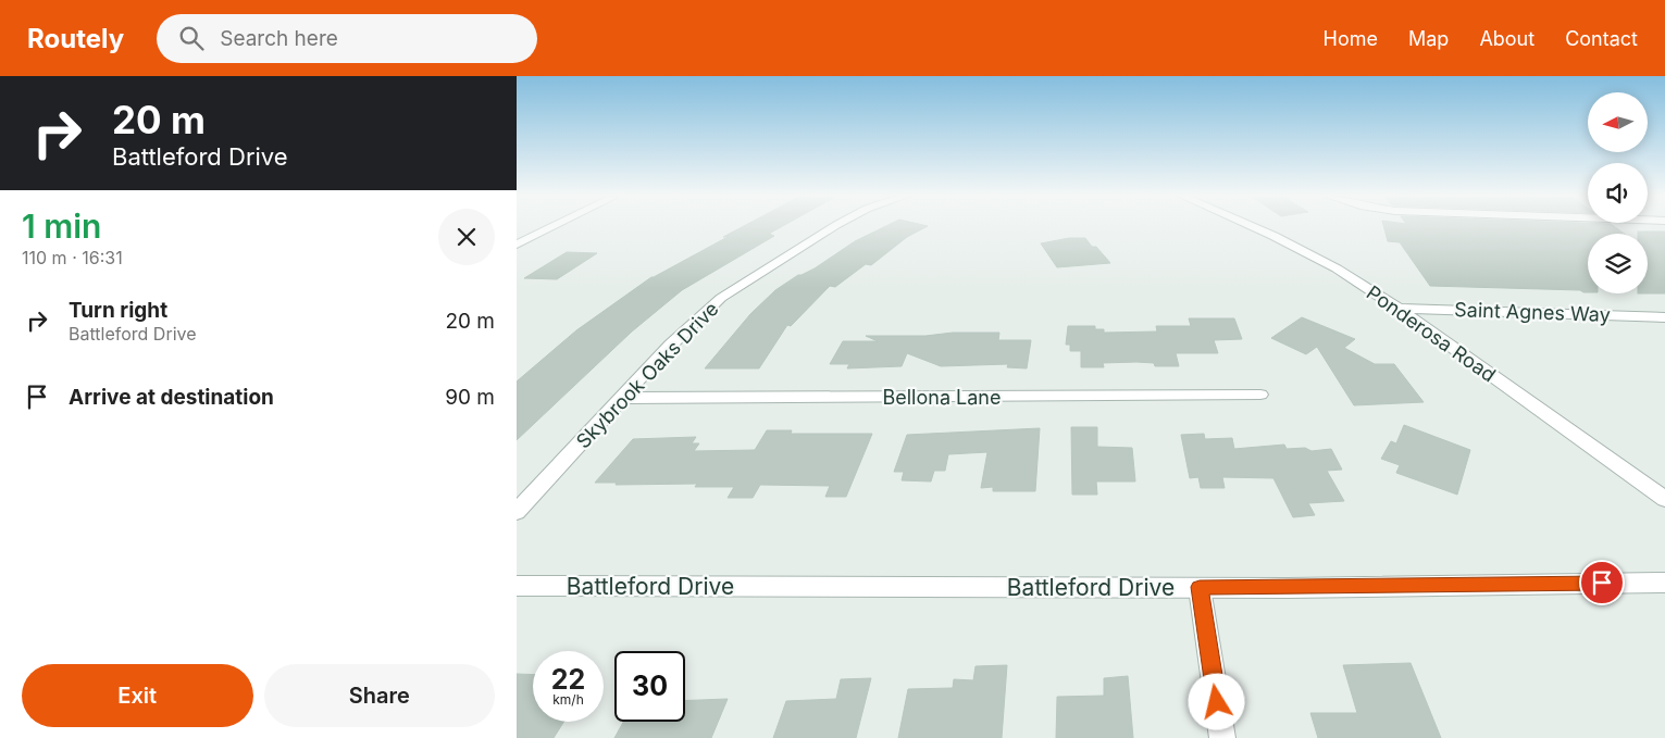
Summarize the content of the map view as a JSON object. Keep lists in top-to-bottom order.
{
  "streets": {
    "street": [
      "Saint Agnes Way",
      "Ponderosa Road",
      "Skybrook Oaks Drive",
      "Bellona Lane",
      "Battleford Drive"
    ]
  },
  "crossings": [
    ["Saint Agnes Way", "Ponderosa Road"],
    ["Skybrook Oaks Drive", "Bellona Lane"]
  ],
  "north": "left",
  "page": {
    "header": "Routely",
    "search": "Search here",
    "nav": [
      "Home",
      "Map",
      "About",
      "Contact"
    ],
    "turn": ["20 m", "Battleford Drive"],
    "heading": ["1 min", "110 m · 16:31"],
    "list": [
      {
        "name": "Turn right",
        "note": "Battleford Drive",
        "value": "20 m"
      },
      {
        "name": "Arrive at destination",
        "value": "90 m"
      }
    ],
    "speed": "22 km/h",
    "limit": "30",
    "buttons": ["Exit", "Share"]
  }
}
